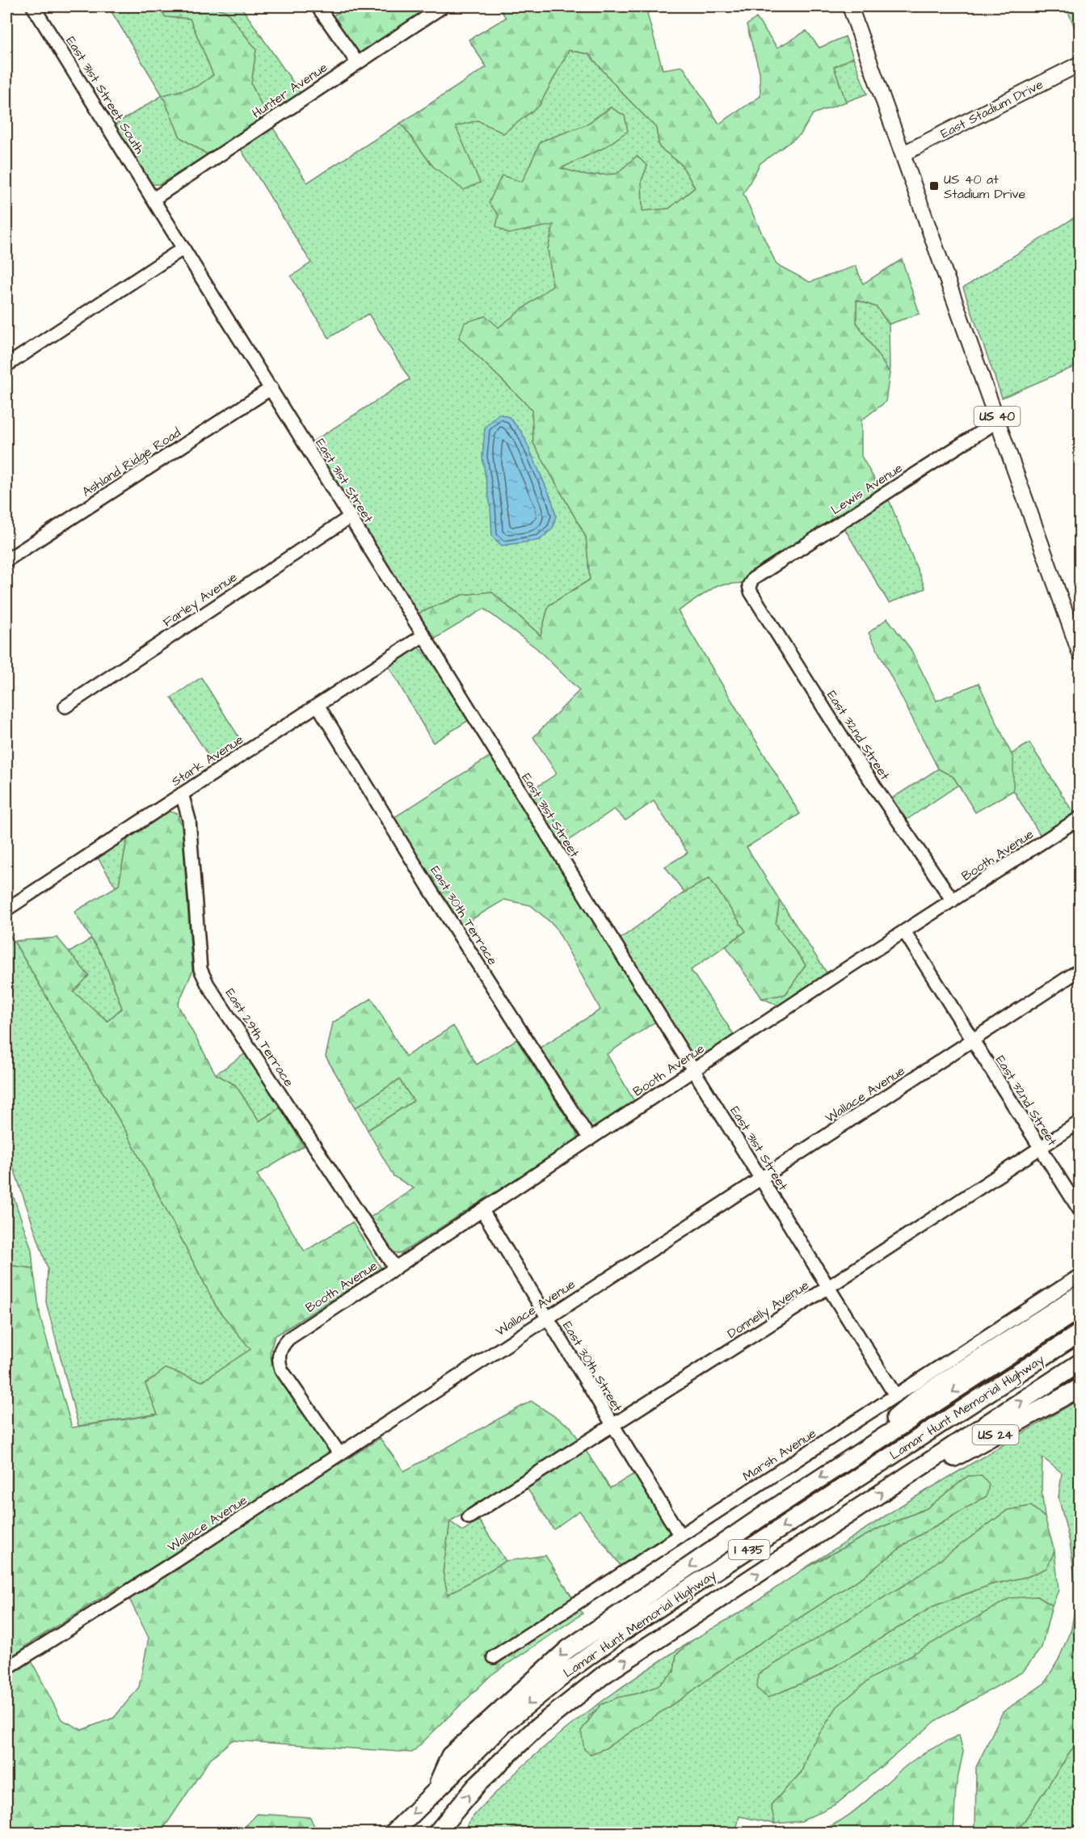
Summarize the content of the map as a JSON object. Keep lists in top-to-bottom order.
{
  "streets": {
    "highway": ["Lamar Hunt Memorial Highway", "US 24", "I 435"],
    "main road": ["East Stadium Drive", "US 40"],
    "street": [
      "Hunter Avenue",
      "East 31st Street South",
      "Ashland Ridge Road",
      "East 31st Street",
      "Lewis Avenue",
      "Farley Avenue",
      "East 32nd Street",
      "Stark Avenue",
      "Booth Avenue",
      "East 30th Terrace",
      "East 29th Terrace",
      "Wallace Avenue",
      "Donnelly Avenue",
      "East 30th Street",
      "Marsh Avenue"
    ]
  },
  "crossings": [
    ["Hunter Avenue", "East 31st Street South"],
    ["East 31st Street South", "East 31st Street"],
    ["East Stadium Drive", "US 40"],
    ["US 40", "Lewis Avenue"],
    ["Ashland Ridge Road", "East 31st Street"],
    ["East 31st Street", "Farley Avenue"],
    ["East 31st Street", "Stark Avenue"],
    ["East 31st Street", "Booth Avenue"],
    ["East 31st Street", "Wallace Avenue"],
    ["East 31st Street", "Donnelly Avenue"],
    ["East 31st Street", "Marsh Avenue"],
    ["Lewis Avenue", "East 32nd Street"],
    ["East 32nd Street", "Booth Avenue"],
    ["East 32nd Street", "Wallace Avenue"],
    ["East 32nd Street", "Donnelly Avenue"],
    ["Stark Avenue", "East 30th Terrace"],
    ["Stark Avenue", "East 29th Terrace"],
    ["Booth Avenue", "East 30th Terrace"],
    ["Booth Avenue", "East 29th Terrace"],
    ["Booth Avenue", "Wallace Avenue"],
    ["Booth Avenue", "East 30th Street"],
    ["Wallace Avenue", "East 30th Street"],
    ["Donnelly Avenue", "East 30th Street"],
    ["East 30th Street", "Marsh Avenue"],
    ["Lamar Hunt Memorial Highway", "US 24"]
  ],
  "places": {
    "transit": ["US 40 at Stadium Drive"]
  }
}
